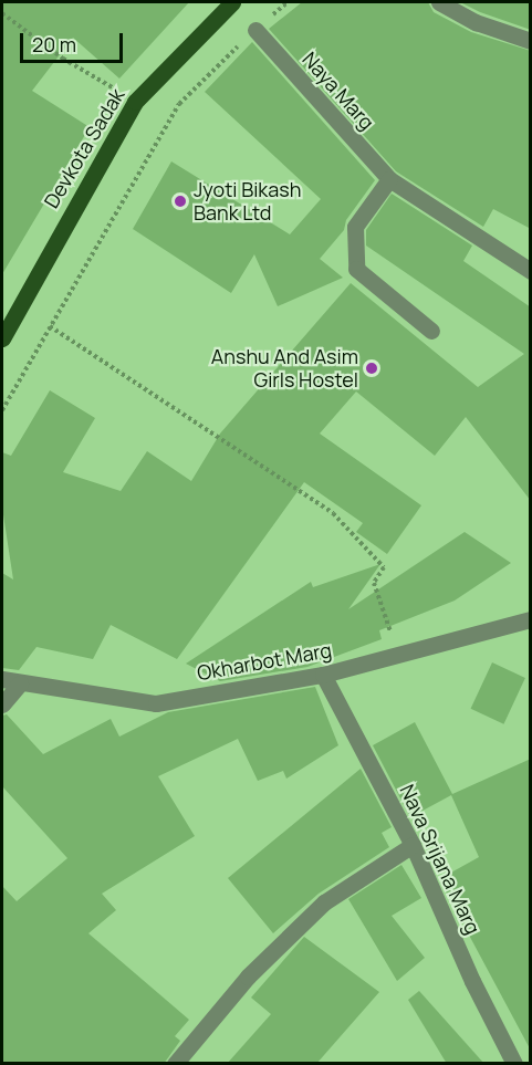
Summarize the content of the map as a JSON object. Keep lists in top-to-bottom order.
{
  "streets": {
    "main road": ["Devkota Sadak"],
    "street": ["Naya Marg", "Okharbot Marg", "Nava Srijana Marg"]
  },
  "crossings": [
    ["Okharbot Marg", "Nava Srijana Marg"]
  ],
  "places": ["Jyoti Bikash Bank Ltd", "Anshu And Asim Girls Hostel"],
  "scale_bar": "20 m"
}
